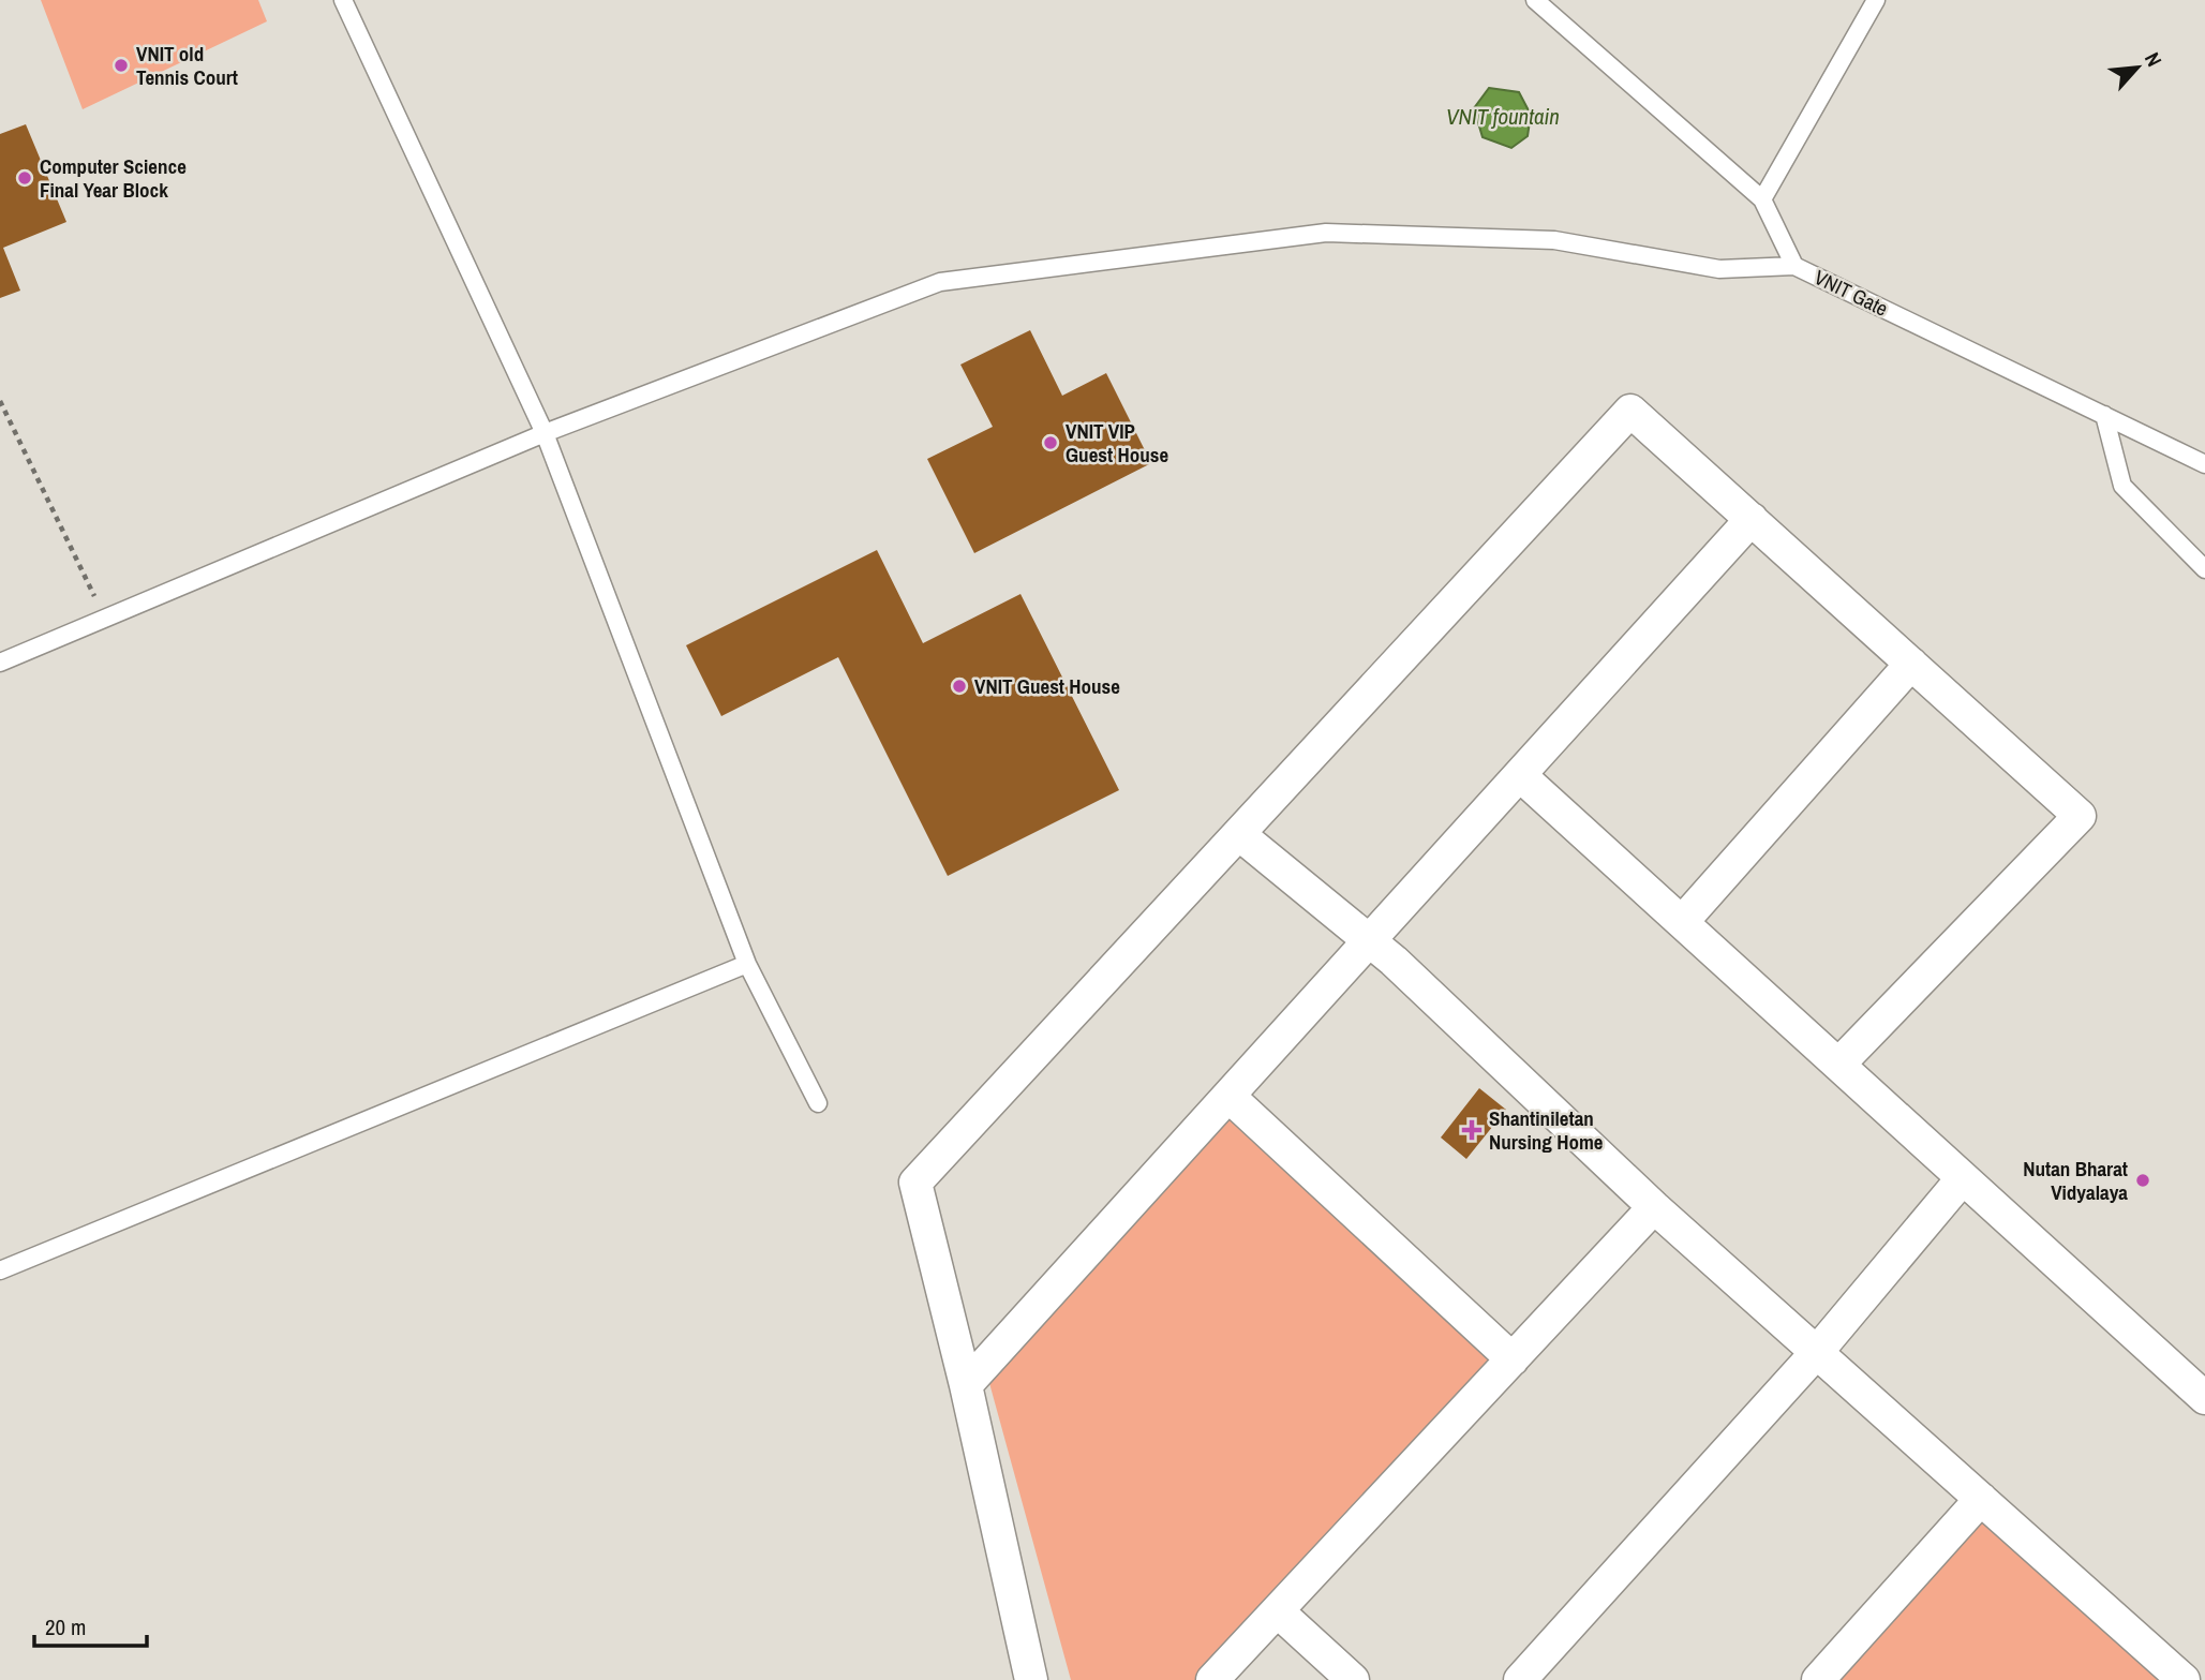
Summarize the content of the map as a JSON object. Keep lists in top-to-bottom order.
{
  "streets": {
    "lane": ["VNIT Gate"]
  },
  "water": ["VNIT fountain"],
  "places": {
    "other": [
      "VNIT old Tennis Court",
      "Computer Science Final Year Block",
      "VNIT VIP Guest House",
      "VNIT Guest House",
      "Nutan Bharat Vidyalaya"
    ],
    "health": ["Shantiniletan Nursing Home"]
  },
  "scale_bar": "20 m",
  "north": "top right"
}
